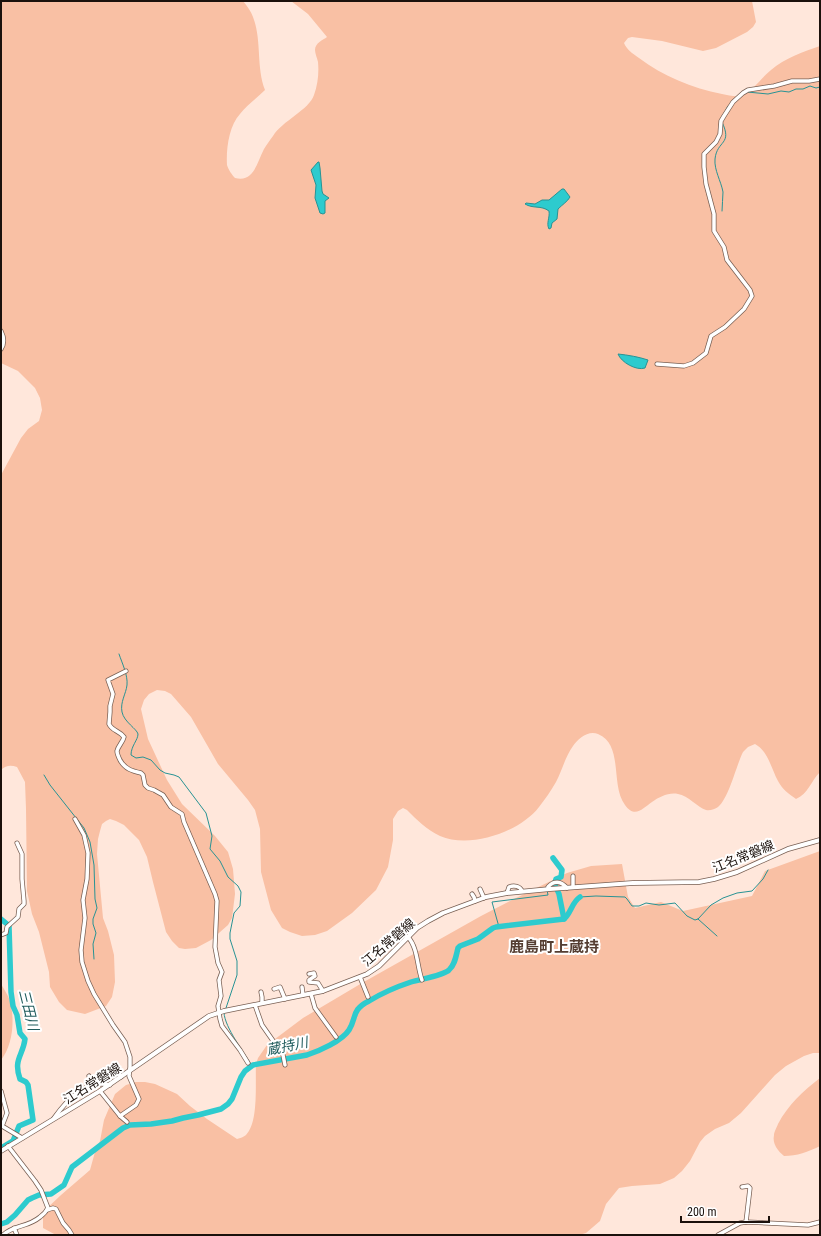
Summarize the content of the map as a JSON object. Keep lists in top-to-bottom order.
{
  "streets": {
    "main road": ["江名常磐線"]
  },
  "districts": ["鹿島町上蔵持"],
  "water": ["三田川", "蔵持川"],
  "scale_bar": "200 m"
}
